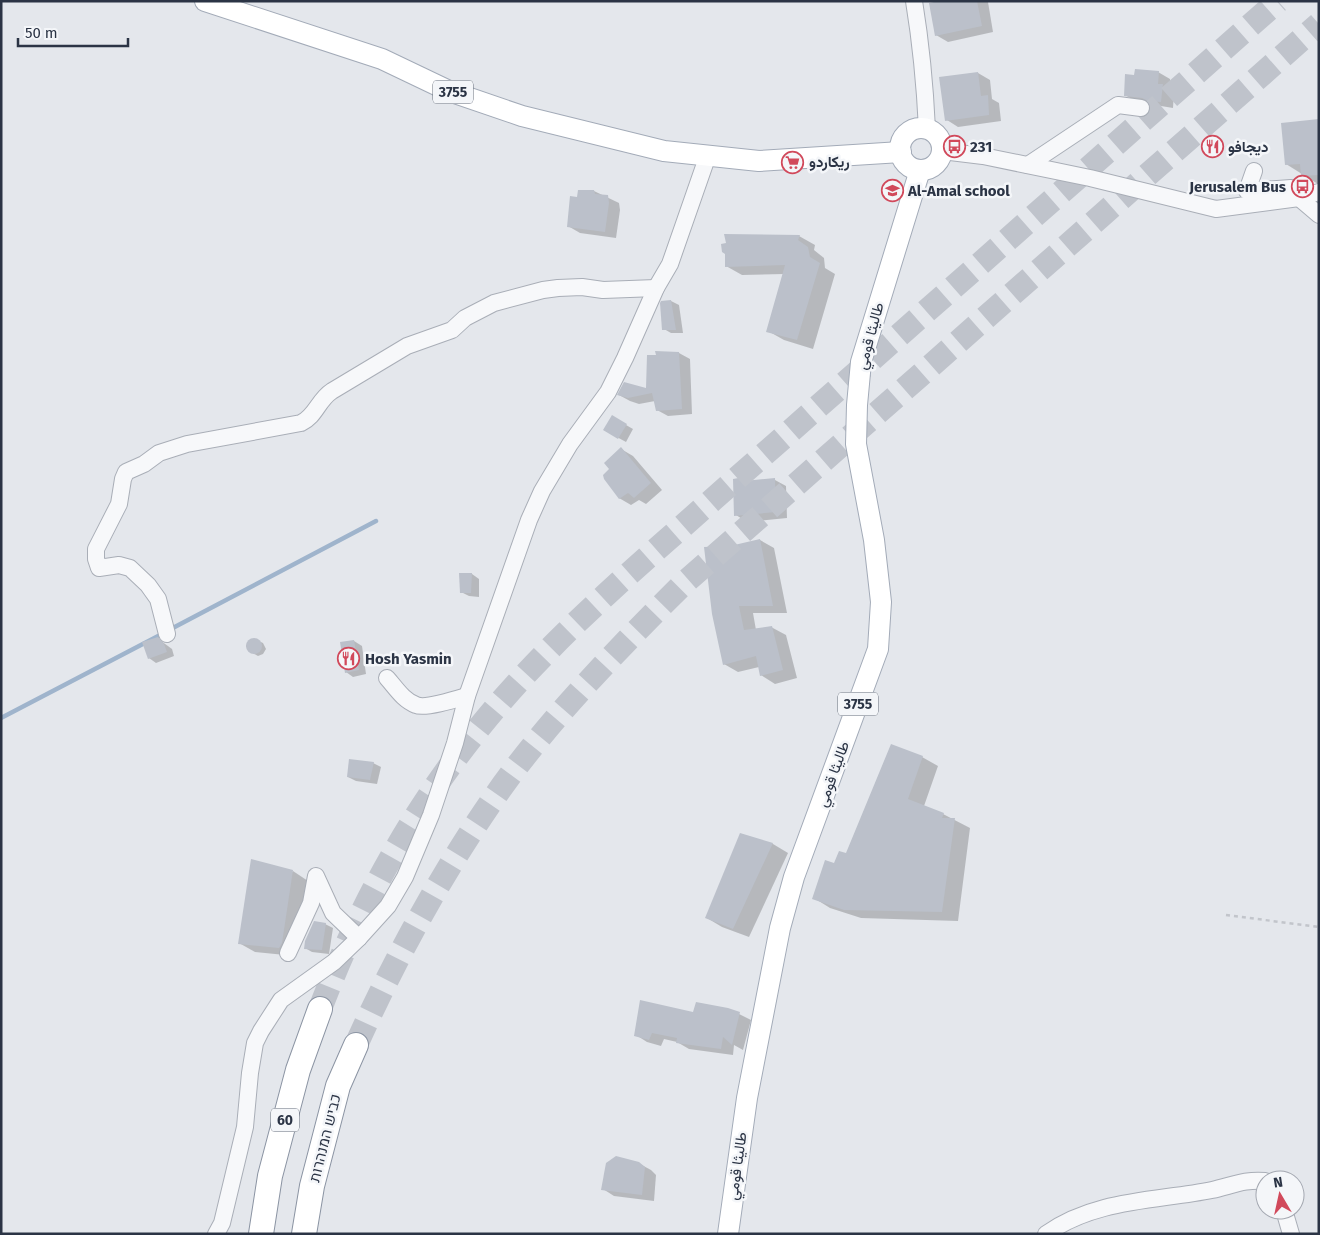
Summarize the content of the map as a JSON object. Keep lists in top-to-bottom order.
{
  "streets": {
    "highway": ["60", "כביש המנהרות"],
    "main road": ["3755", "طاليثا قومي"]
  },
  "crossings": [
    ["3755", "طاليثا قومي"]
  ],
  "places": {
    "bus stop": ["231", "Jerusalem Bus"],
    "restaurant": ["ديجافو", "Hosh Yasmin"],
    "supermarket": ["ريكاردو"],
    "school or university": ["Al-Amal school"]
  },
  "scale_bar": "50 m",
  "north": "top"
}
